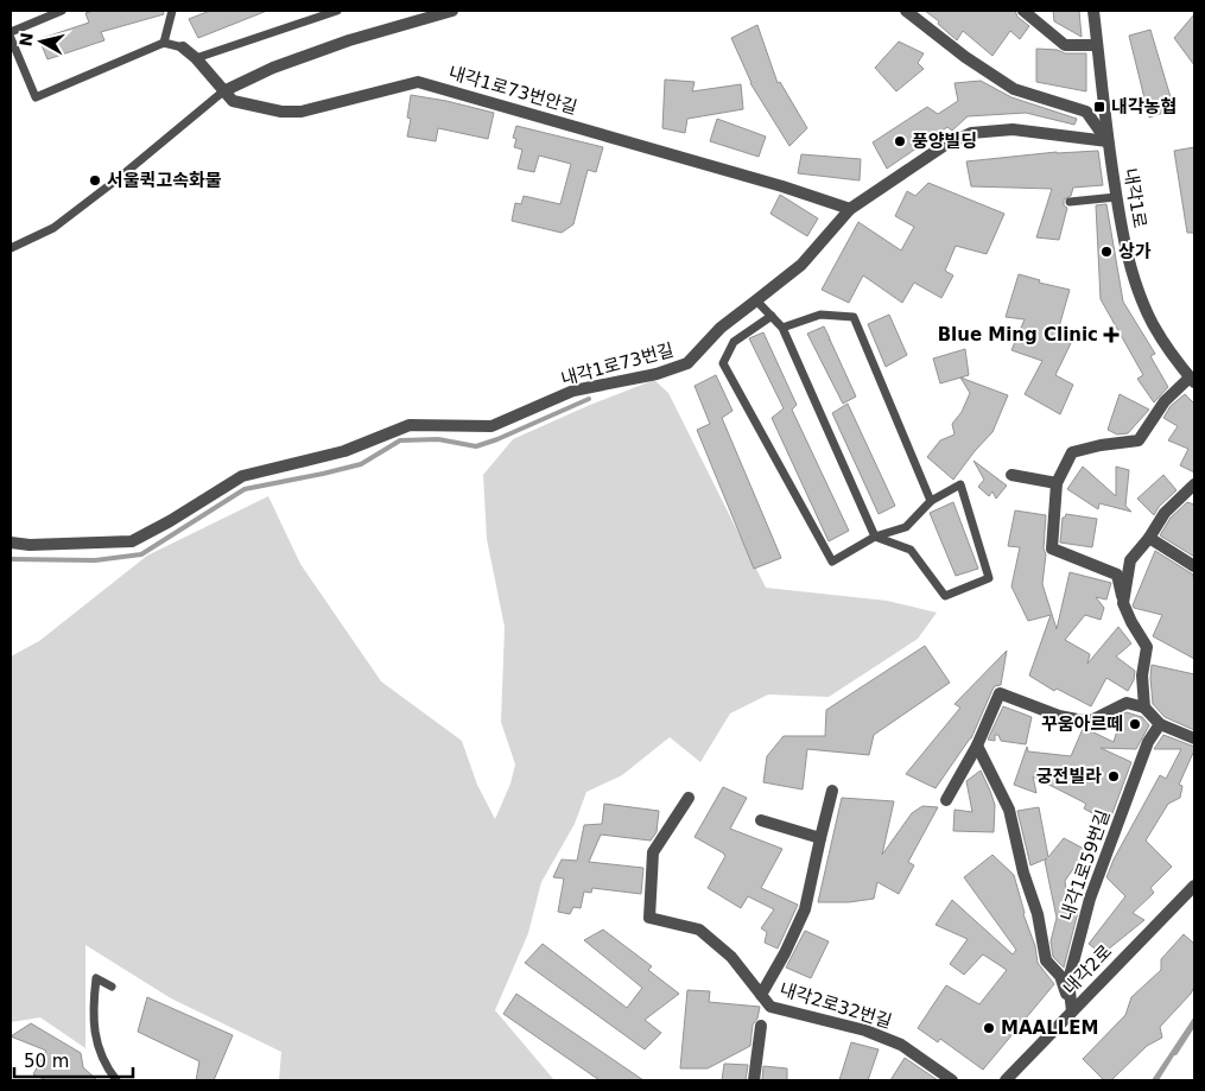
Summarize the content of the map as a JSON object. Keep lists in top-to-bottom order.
{
  "streets": {
    "street": [
      "내각1로73번안길",
      "내각1로",
      "내각1로73번길",
      "내각1로59번길",
      "내각2로",
      "내각2로32번길"
    ]
  },
  "crossings": [
    ["내각1로73번안길", "내각1로73번길"],
    ["내각1로", "내각1로73번길"],
    ["내각1로59번길", "내각2로"]
  ],
  "places": {
    "transit": ["내각농협"],
    "other": [
      "풍양빌딩",
      "서울퀵고속화물",
      "상가",
      "꾸움아르떼",
      "궁전빌라",
      "MAALLEM"
    ],
    "health": ["Blue Ming Clinic"]
  },
  "scale_bar": "50 m",
  "north": "left"
}
